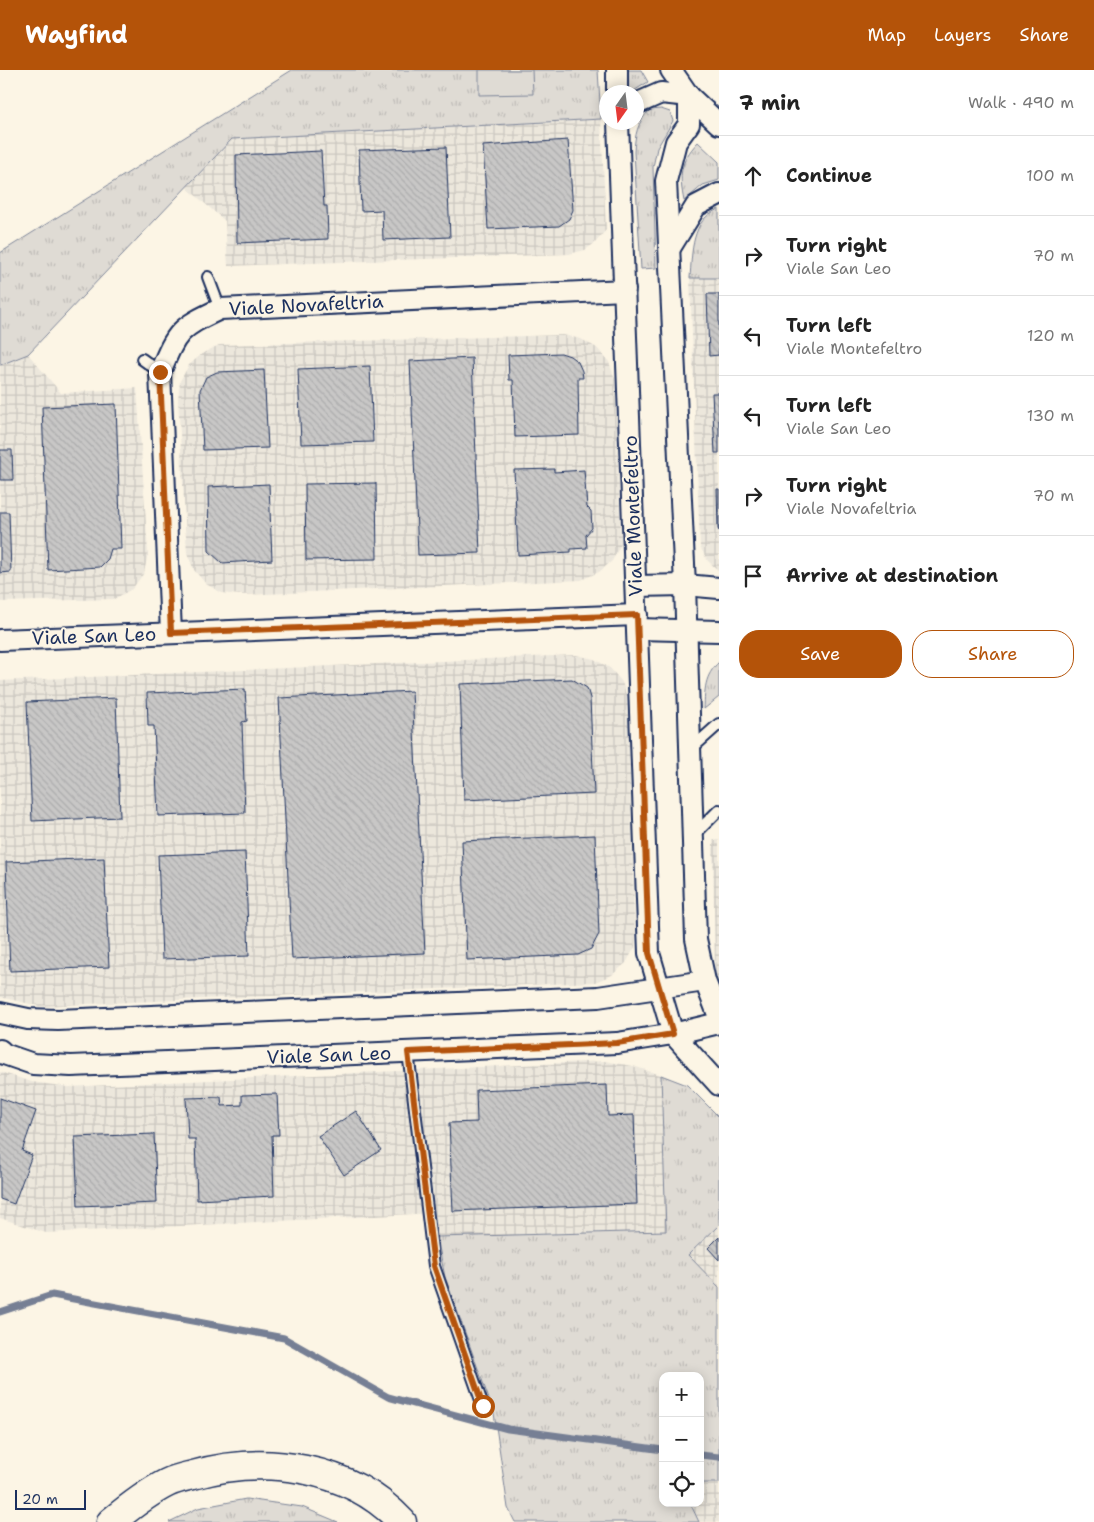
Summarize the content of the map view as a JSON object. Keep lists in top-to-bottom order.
{
  "streets": {
    "street": ["Viale Novafeltria", "Viale Montefeltro", "Viale San Leo"]
  },
  "crossings": [
    ["Viale Novafeltria", "Viale Montefeltro"],
    ["Viale Novafeltria", "Viale San Leo"],
    ["Viale Montefeltro", "Viale San Leo"]
  ],
  "scale_bar": "20 m",
  "north": "bottom",
  "page": {
    "header": "Wayfind",
    "nav": ["Map", "Layers", "Share"],
    "heading": ["7 min", "Walk · 490 m"],
    "list": [
      ["Continue", "100 m"],
      ["Turn right", "Viale San Leo", "70 m"],
      ["Turn left", "Viale Montefeltro", "120 m"],
      ["Turn left", "Viale San Leo", "130 m"],
      ["Turn right", "Viale Novafeltria", "70 m"],
      "Arrive at destination"
    ],
    "buttons": ["Save", "Share"],
    "map_buttons": ["+", "−"],
    "scale": "20 m"
  }
}
